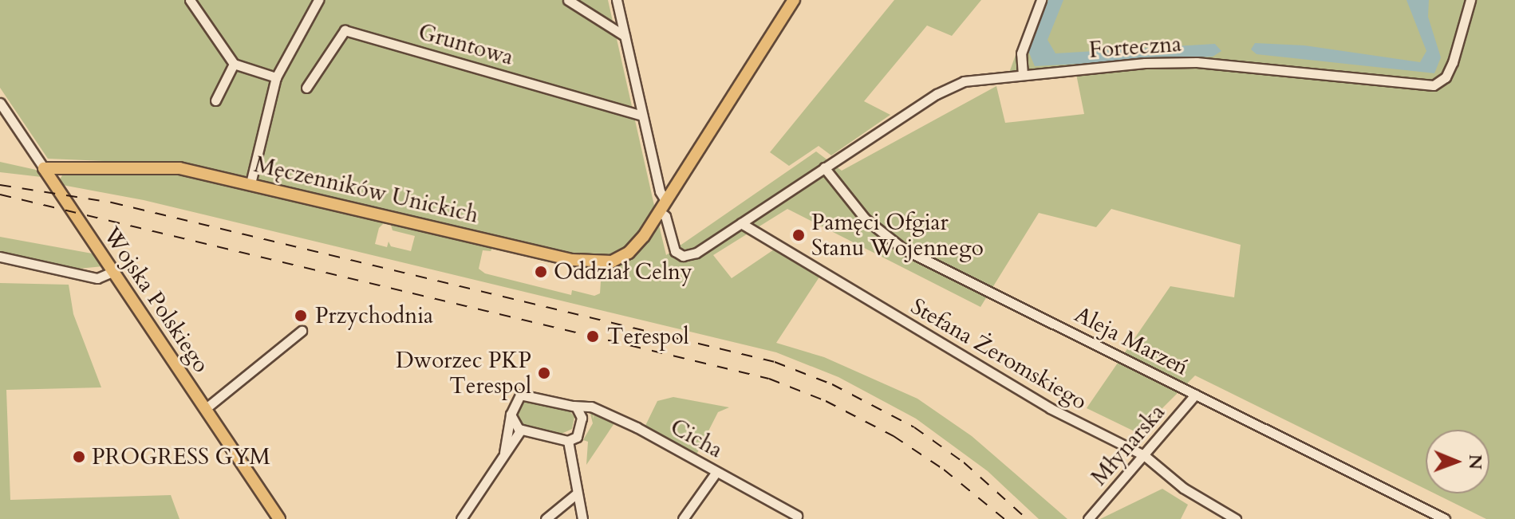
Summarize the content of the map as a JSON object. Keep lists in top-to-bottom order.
{
  "streets": {
    "main road": ["Męczenników Unickich", "Wojska Polskiego"],
    "street": [
      "Gruntowa",
      "Forteczna",
      "Aleja Marzeń",
      "Stefana Żeromskiego",
      "Cicha",
      "Młynarska"
    ]
  },
  "crossings": [
    ["Forteczna", "Męczenników Unickich"],
    ["Forteczna", "Aleja Marzeń"],
    ["Forteczna", "Stefana Żeromskiego"],
    ["Męczenników Unickich", "Wojska Polskiego"],
    ["Aleja Marzeń", "Młynarska"],
    ["Stefana Żeromskiego", "Młynarska"]
  ],
  "places": [
    "Pamęci Ofgiar Stanu Wojennego",
    "Oddział Celny",
    "Przychodnia",
    "Terespol",
    "Dworzec PKP Terespol",
    "PROGRESS GYM"
  ],
  "north": "right"
}
